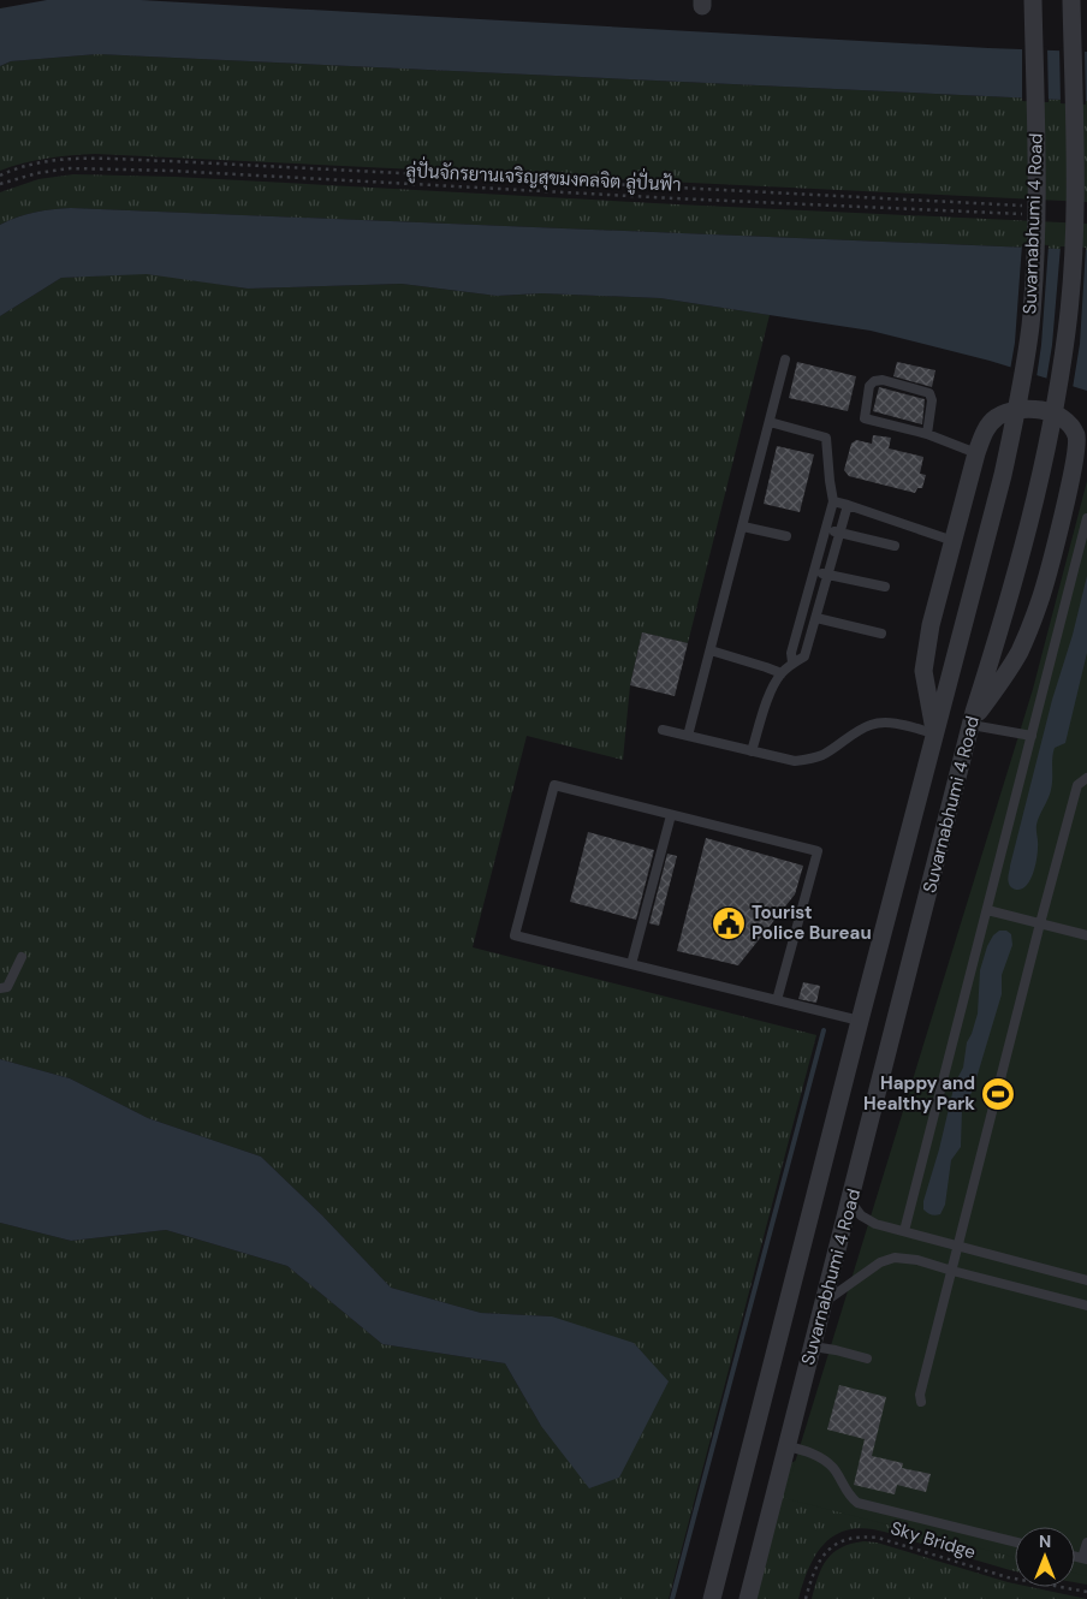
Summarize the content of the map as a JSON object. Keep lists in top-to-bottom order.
{
  "streets": {
    "street": ["Suvarnabhumi 4 Road"],
    "path": ["ลู่ปั่นจักรยานเจริญสุขมงคลจิต ลู่ปั่นฟ้า", "Sky Bridge"]
  },
  "places": {
    "public building": ["Tourist Police Bureau"],
    "sports": ["Happy and Healthy Park"]
  },
  "north": "top"
}
